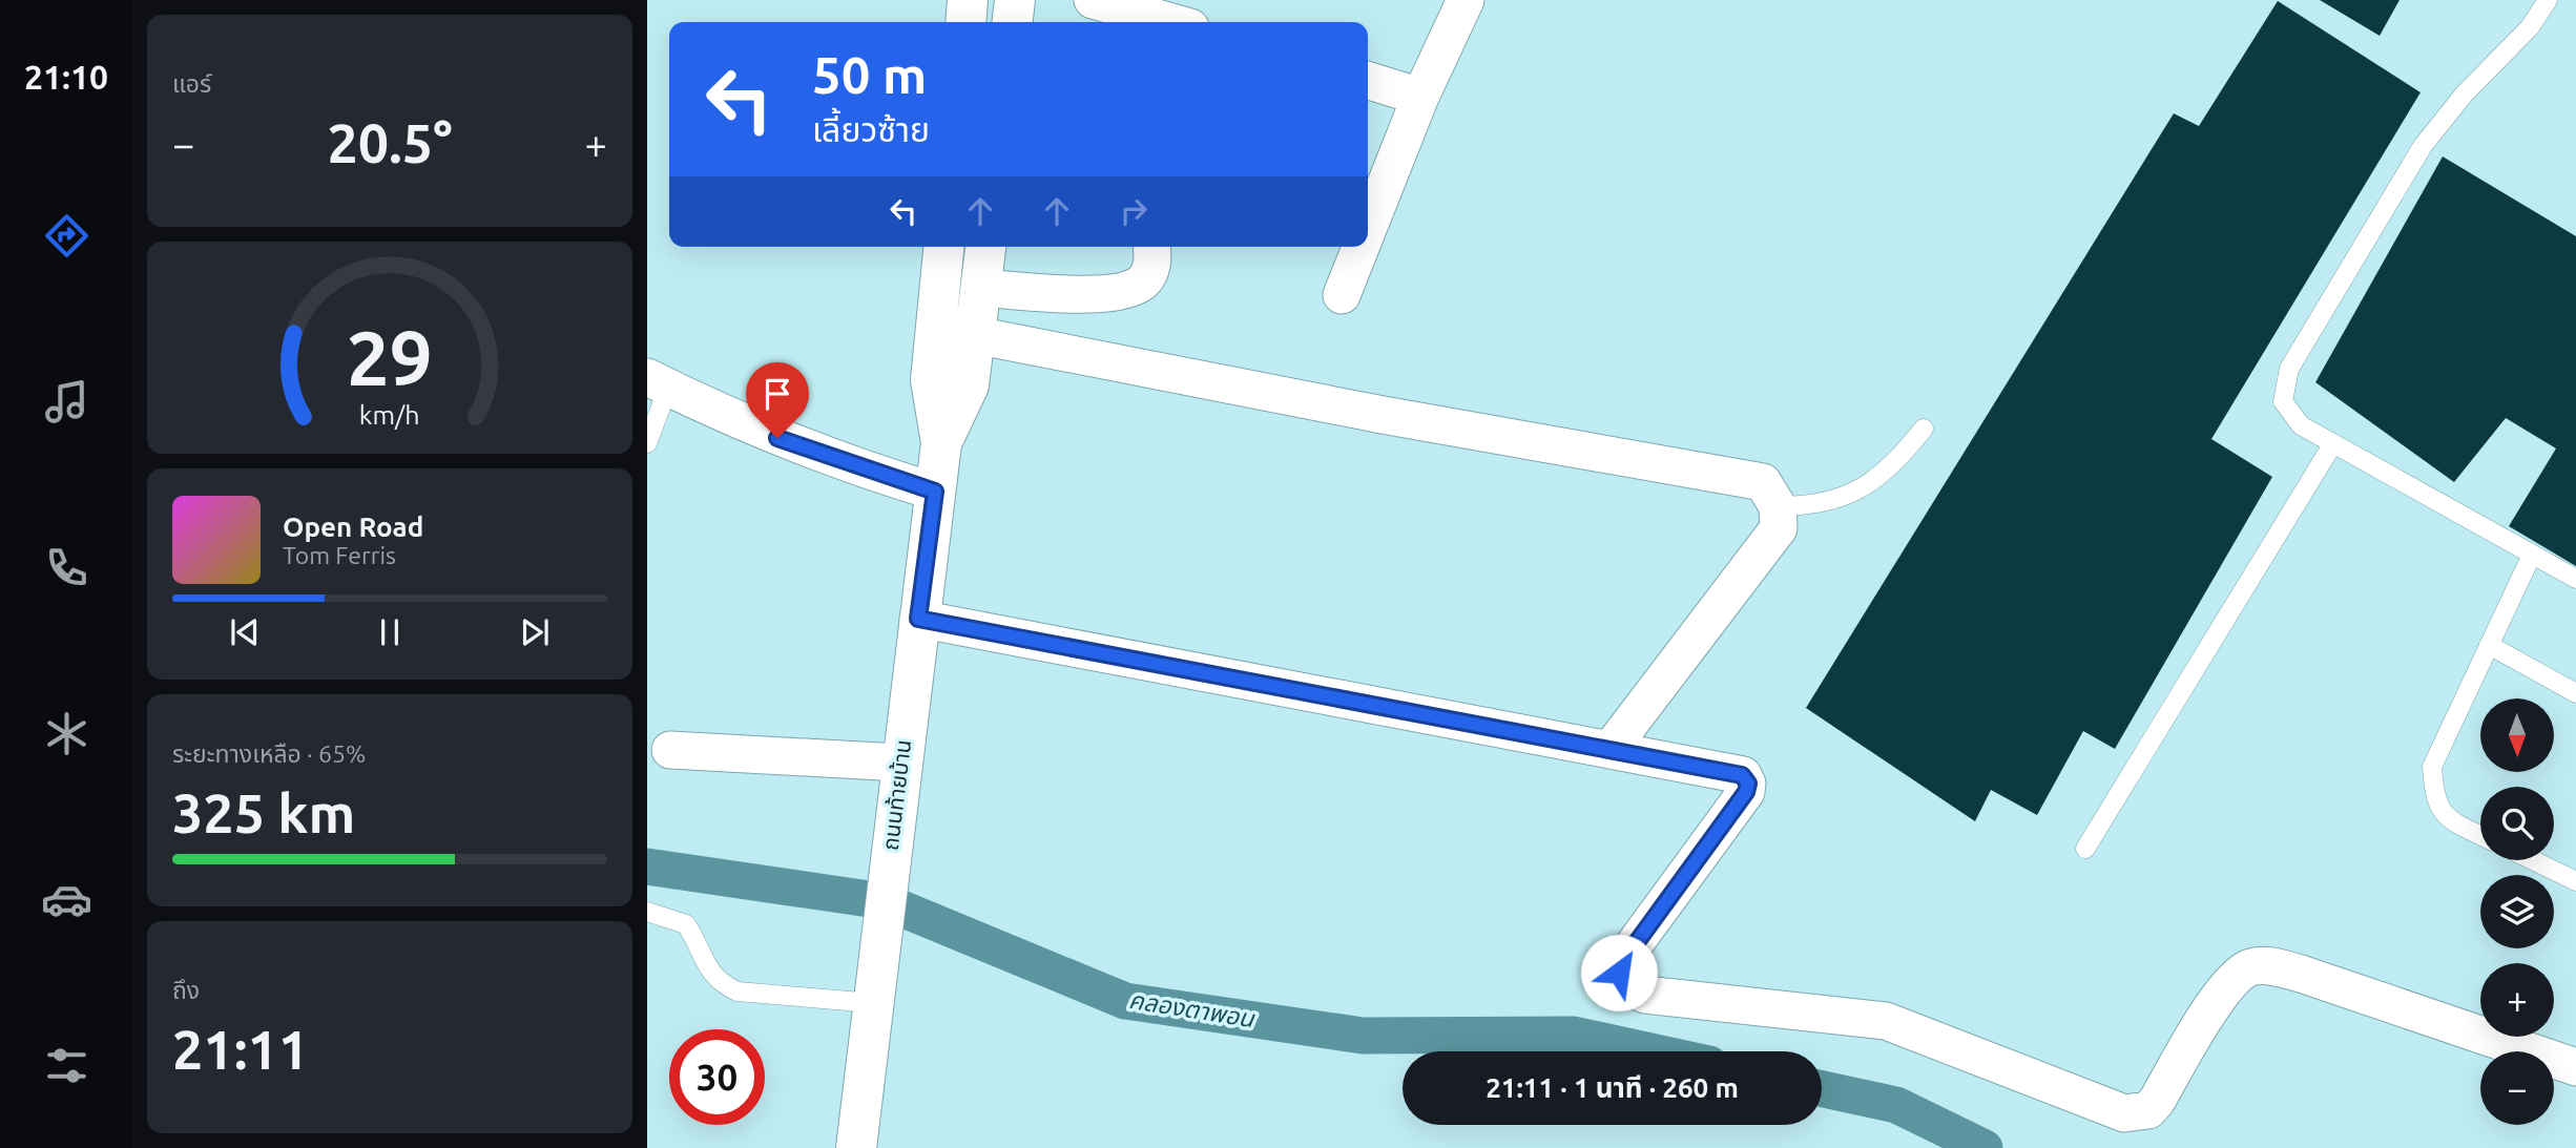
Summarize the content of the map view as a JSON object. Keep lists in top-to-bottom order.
{
  "streets": {
    "street": ["ถนนท้ายบ้าน"]
  },
  "water": ["คลองตาพอน"],
  "north": "bottom",
  "page": {
    "tabs": "21:10",
    "tile": [
      "แอร์",
      ["ระยะทางเหลือ · 65%", "325 km"],
      ["ถึง", "21:11"]
    ],
    "turn": ["50 m", "เลี้ยวซ้าย"],
    "heat": ["−", "20.5°", "+"],
    "song": ["Open Road", "Tom Ferris"],
    "map_buttons": ["+", "−"],
    "limit": "30",
    "trip": "21:11 · 1 นาที · 260 m",
    "gauge": ["29", "km/h"]
  }
}
